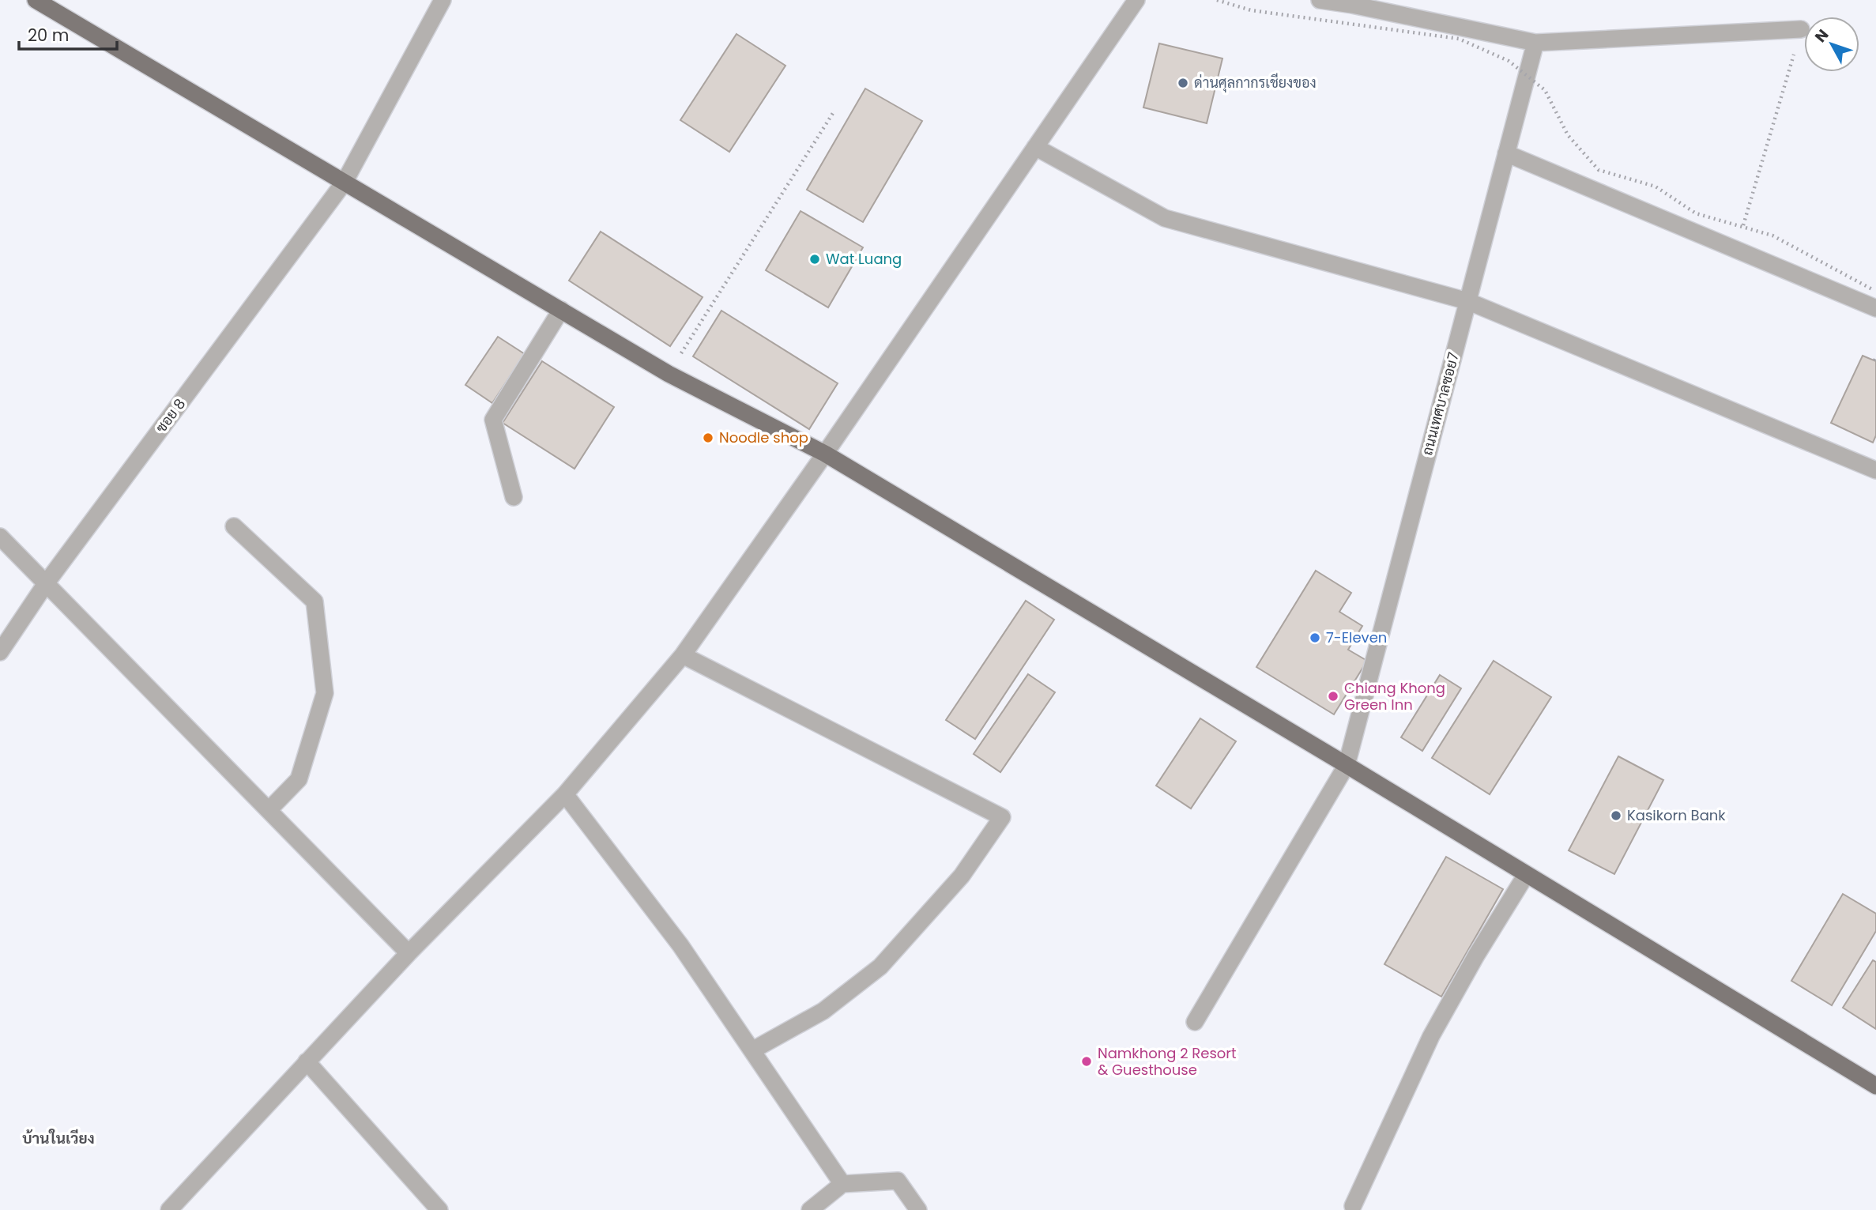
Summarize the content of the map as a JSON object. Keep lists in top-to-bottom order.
{
  "streets": {
    "street": ["ถนนเทศบาลซอย7", "ซอย 8"]
  },
  "districts": ["บ้านในเวียง"],
  "places": [
    "ด่านศุลกากรเชียงของ",
    "Wat Luang",
    "Noodle shop",
    "7-Eleven",
    "Chiang Khong Green Inn",
    "Kasikorn Bank",
    "Namkhong 2 Resort & Guesthouse"
  ],
  "scale_bar": "20 m",
  "north": "top left"
}
